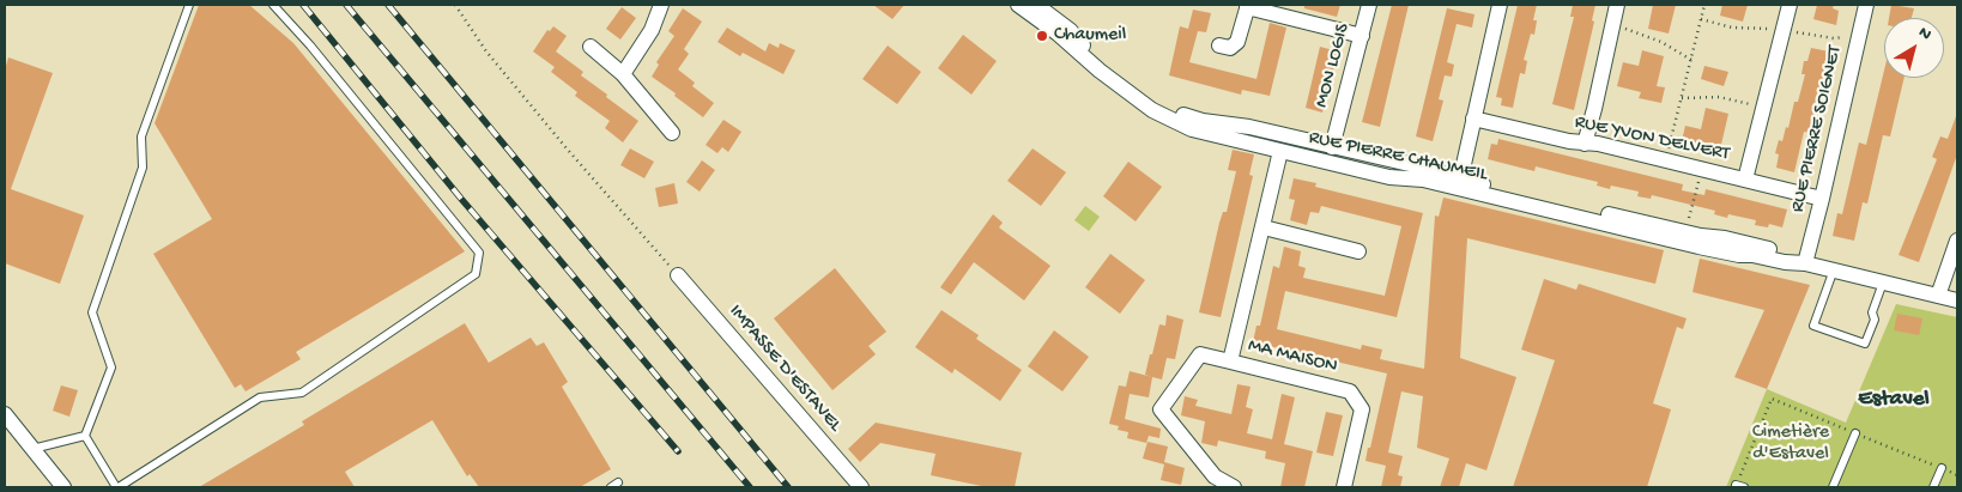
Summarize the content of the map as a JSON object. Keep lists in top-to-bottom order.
{
  "streets": {
    "street": [
      "MON LOGIS",
      "RUE PIERRE SOIGNET",
      "RUE YVON DELVERT",
      "RUE PIERRE CHAUMEIL",
      "MA MAISON",
      "IMPASSE D'ESTAVEL"
    ]
  },
  "crossings": [
    ["MON LOGIS", "RUE PIERRE CHAUMEIL"],
    ["RUE PIERRE SOIGNET", "RUE YVON DELVERT"],
    ["RUE PIERRE SOIGNET", "RUE PIERRE CHAUMEIL"],
    ["RUE PIERRE CHAUMEIL", "MA MAISON"]
  ],
  "districts": ["Estavel"],
  "parks": ["Cimetière d'Estavel"],
  "places": ["Chaumeil"],
  "north": "top right"
}
